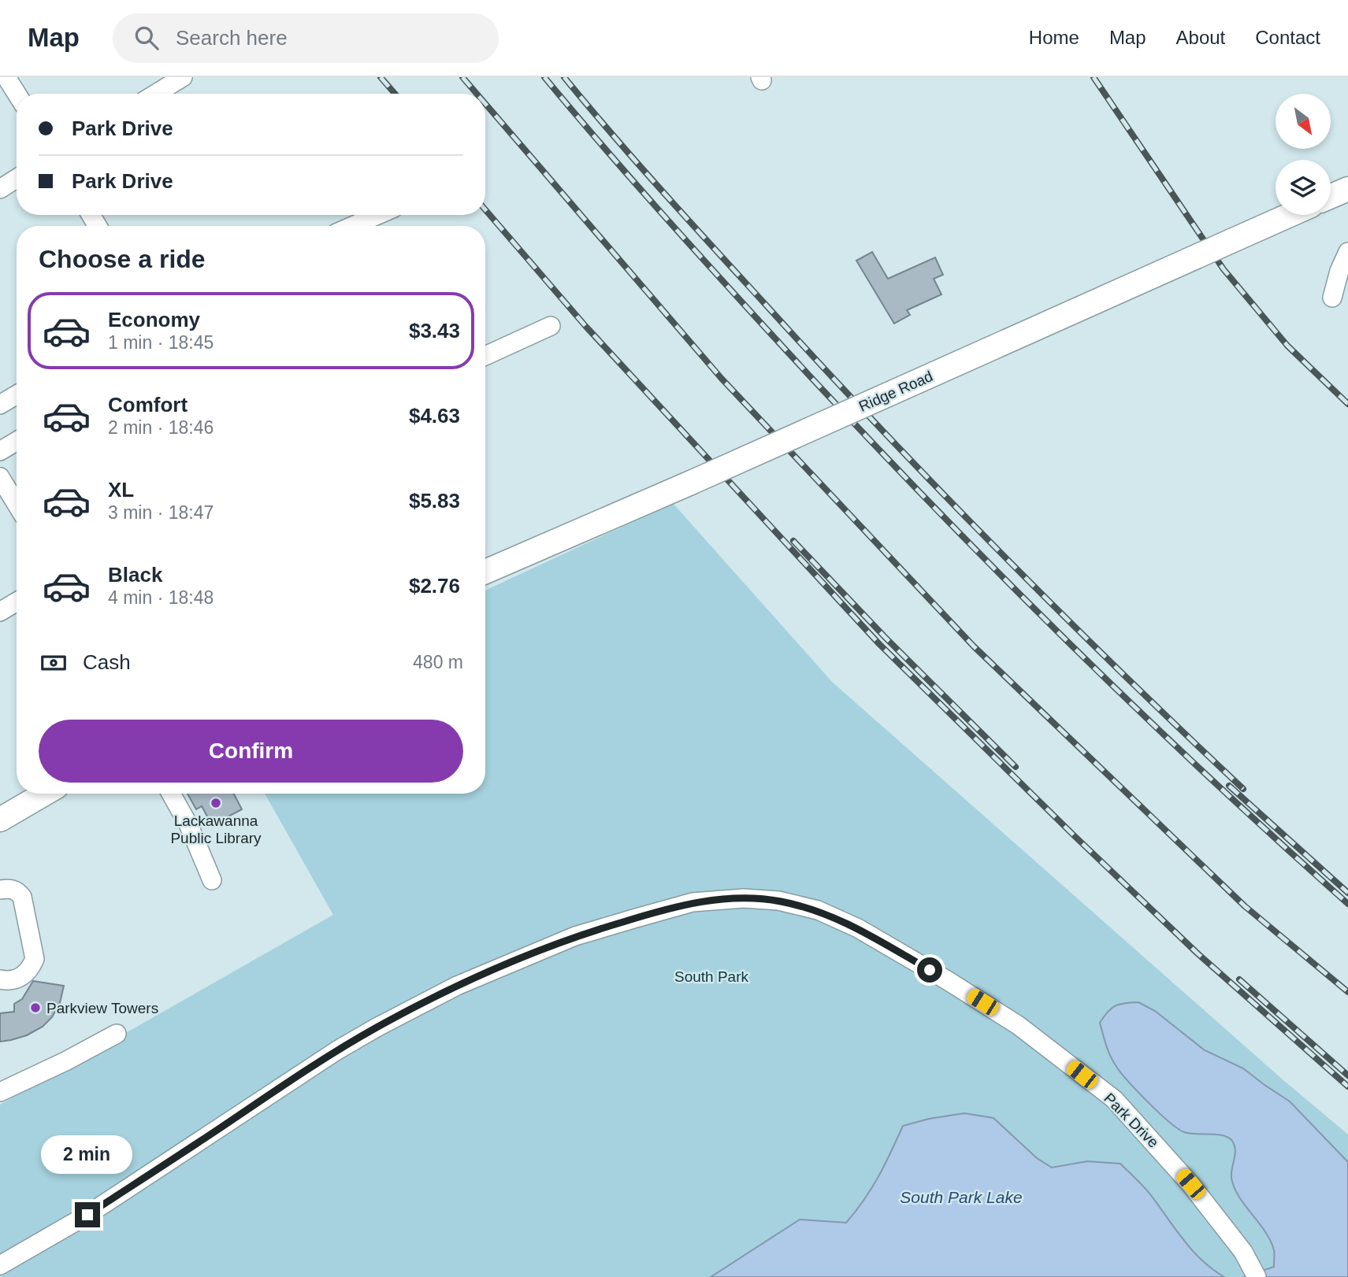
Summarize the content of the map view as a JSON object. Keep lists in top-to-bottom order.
{
  "streets": {
    "main road": ["Ridge Road"],
    "street": ["Park Drive"]
  },
  "water": ["South Park Lake"],
  "parks": ["South Park"],
  "places": ["Lackawanna Public Library", "Parkview Towers"],
  "north": "bottom right",
  "page": {
    "header": "Map",
    "search": "Search here",
    "nav": [
      "Home",
      "Map",
      "About",
      "Contact"
    ],
    "banner": ["Park Drive", "Park Drive"],
    "heading": "Choose a ride",
    "list": [
      {
        "name": "Economy",
        "note": "1 min · 18:45",
        "value": "$3.43"
      },
      {
        "name": "Comfort",
        "note": "2 min · 18:46",
        "value": "$4.63"
      },
      {
        "name": "XL",
        "note": "3 min · 18:47",
        "value": "$5.83"
      },
      {
        "name": "Black",
        "note": "4 min · 18:48",
        "value": "$2.76"
      }
    ],
    "pay": ["Cash", "480 m"],
    "buttons": "Confirm",
    "bubble": "2 min"
  }
}
